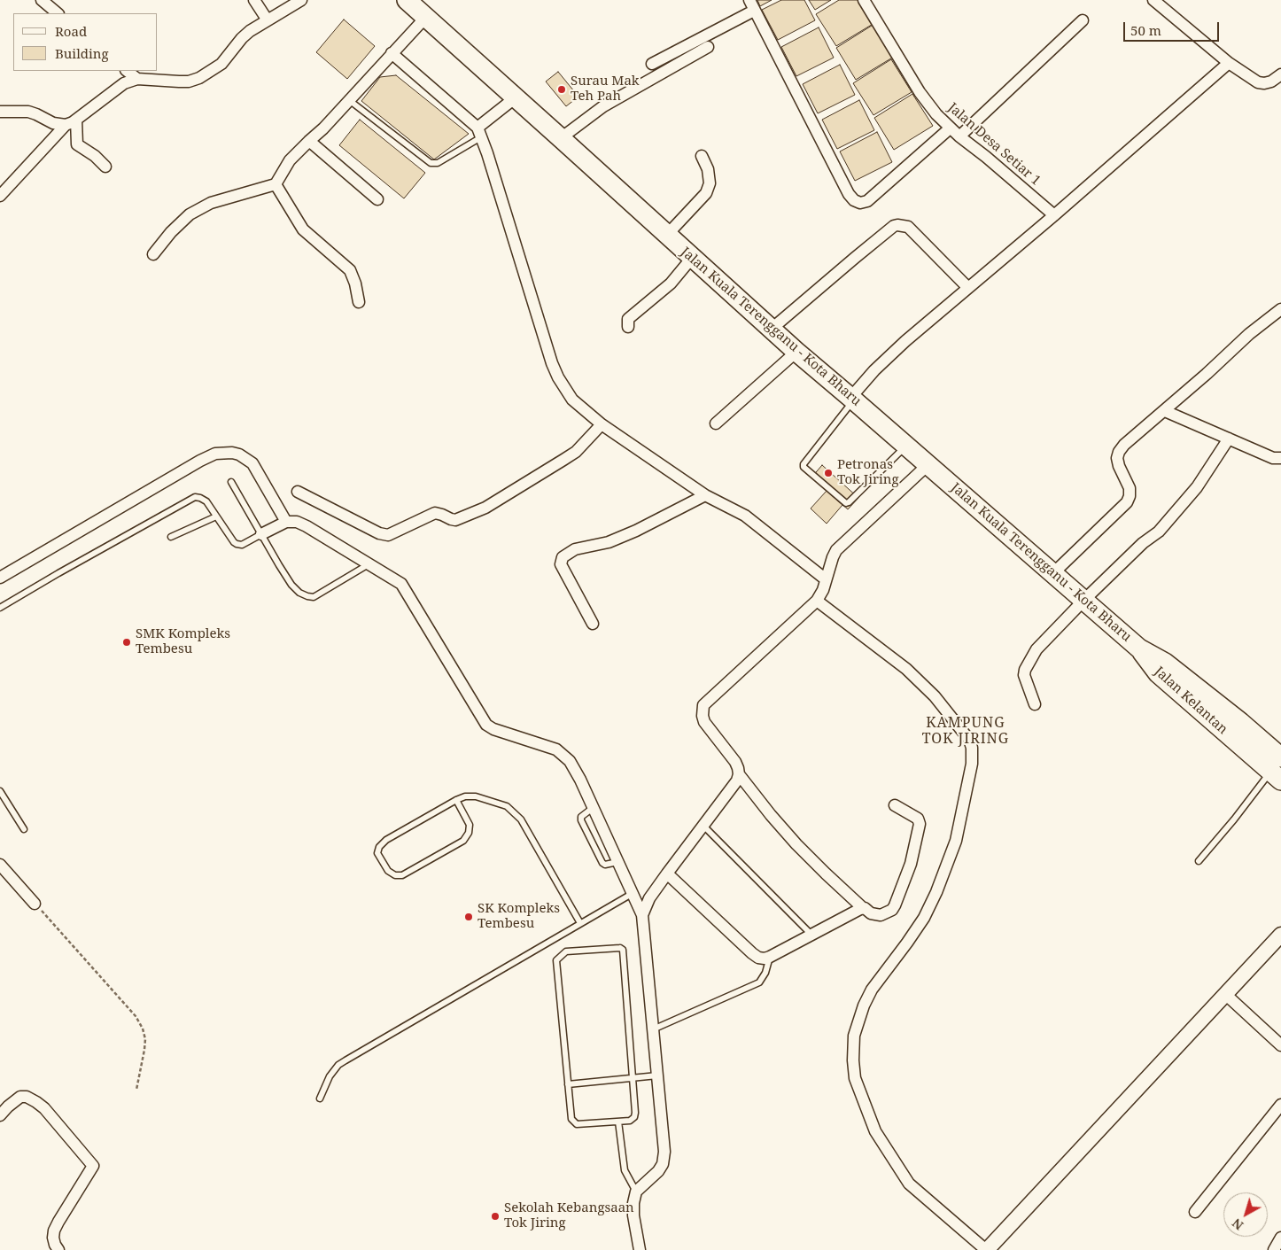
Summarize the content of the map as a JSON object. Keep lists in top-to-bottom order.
{
  "streets": {
    "highway": ["Jalan Kuala Terengganu - Kota Bharu", "Jalan Kelantan"],
    "street": ["Jalan Desa Setiar 1"]
  },
  "crossings": [
    ["Jalan Kuala Terengganu - Kota Bharu", "Jalan Kelantan"]
  ],
  "districts": ["KAMPUNG TOK JIRING"],
  "places": [
    "Surau Mak Teh Pah",
    "Petronas Tok Jiring",
    "SMK Kompleks Tembesu",
    "SK Kompleks Tembesu",
    "Sekolah Kebangsaan Tok Jiring"
  ],
  "legend": ["Road", "Building"],
  "scale_bar": "50 m",
  "north": "bottom left"
}
